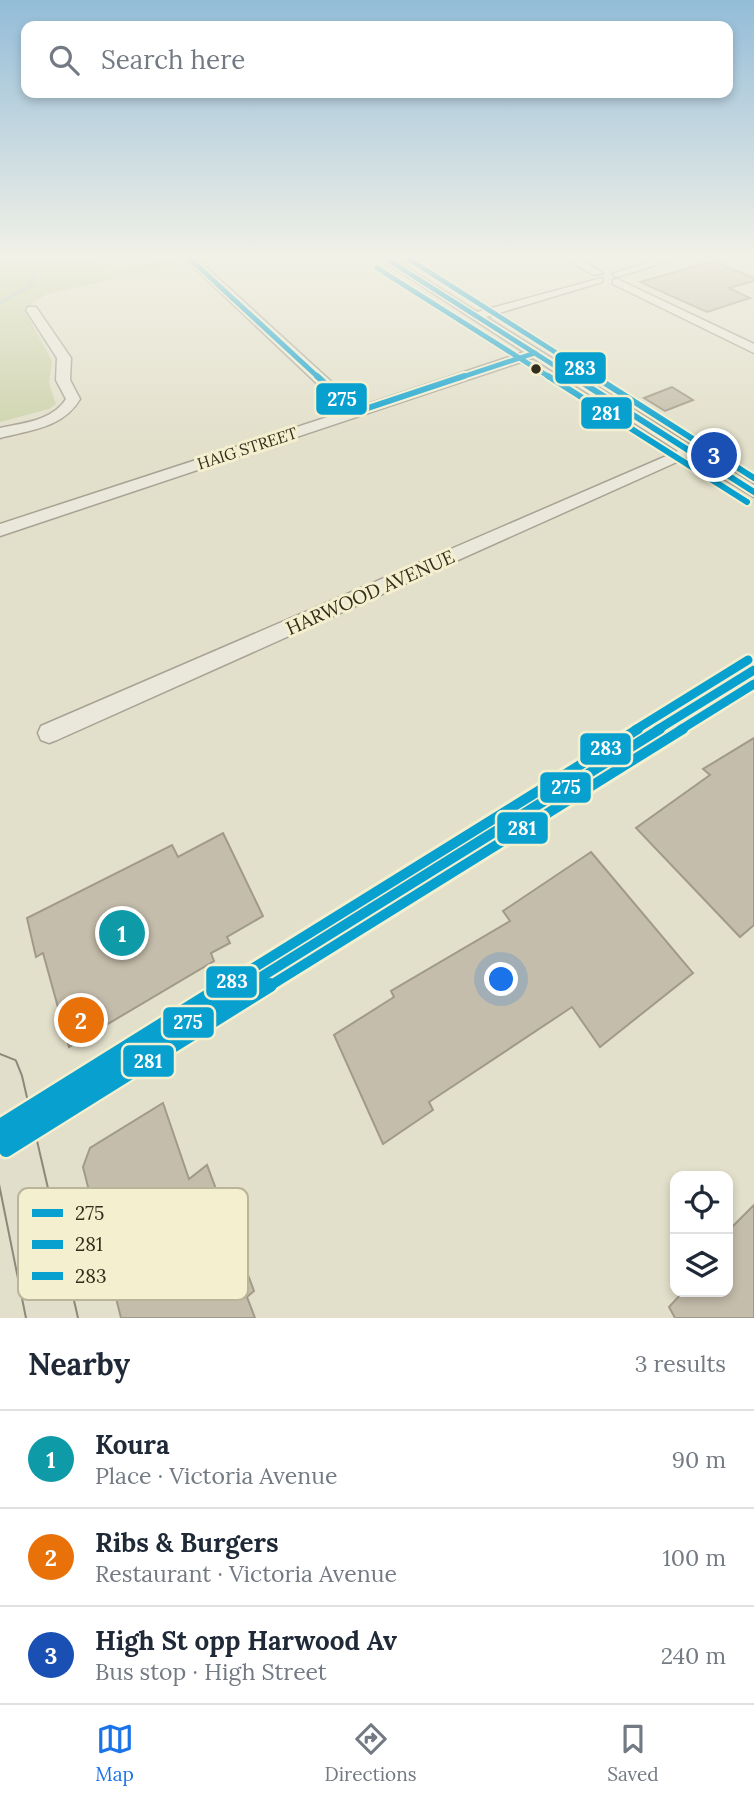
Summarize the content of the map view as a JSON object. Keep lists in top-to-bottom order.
{
  "streets": {
    "street": ["HAIG STREET", "HARWOOD AVENUE"]
  },
  "lines": ["transit line 275", "transit line 281", "transit line 283"],
  "legend": ["275", "281", "283"],
  "page": {
    "search": "Search here",
    "pins": ["3", "1", "2"],
    "heading": ["Nearby", "3 results"],
    "list": [
      {
        "mark": "1",
        "name": "Koura",
        "note": "Place · Victoria Avenue",
        "value": "90 m"
      },
      {
        "mark": "2",
        "name": "Ribs & Burgers",
        "note": "Restaurant · Victoria Avenue",
        "value": "100 m"
      },
      {
        "mark": "3",
        "name": "High St opp Harwood Av",
        "note": "Bus stop · High Street",
        "value": "240 m"
      }
    ],
    "nav": ["Map", "Directions", "Saved"]
  }
}
